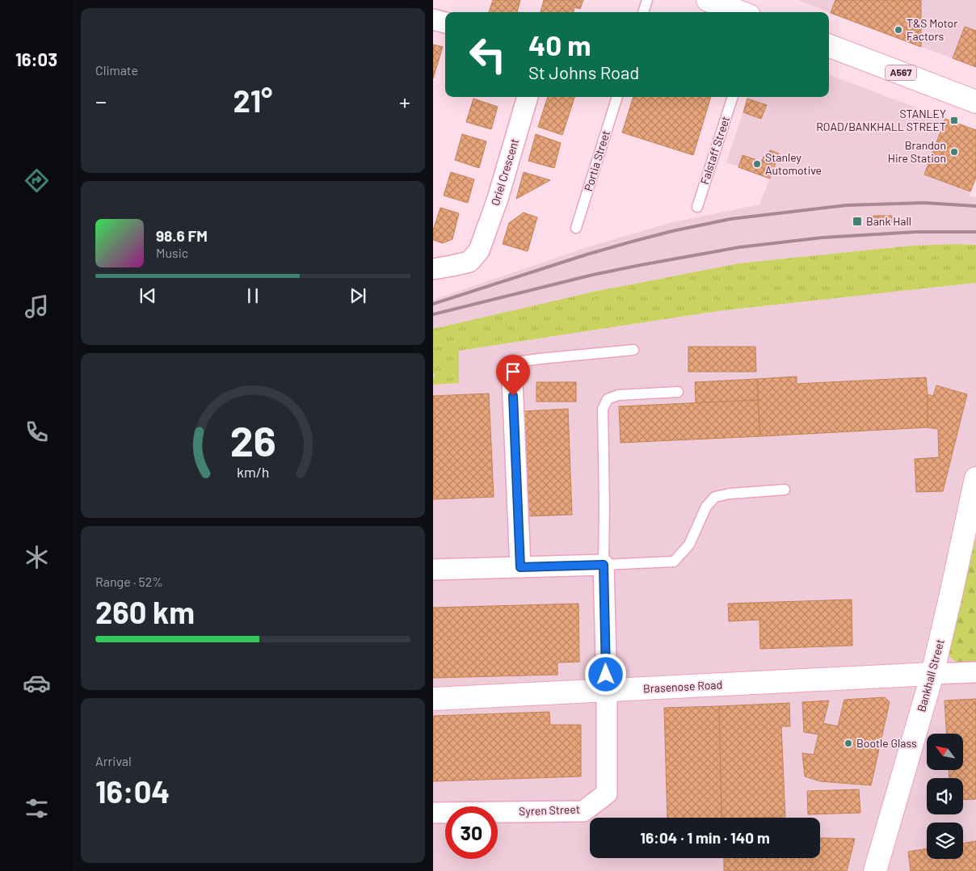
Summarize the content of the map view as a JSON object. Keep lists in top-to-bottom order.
{
  "streets": {
    "main road": ["A567", "Bankhall Street", "Brasenose Road"],
    "street": ["Oriel Crescent", "Syren Street"],
    "lane": ["Falstaff Street", "Portia Street"]
  },
  "crossings": [
    ["Bankhall Street", "Brasenose Road"],
    ["Brasenose Road", "Syren Street"]
  ],
  "places": {
    "other": [
      "T&S Motor Factors",
      "Brandon Hire Station",
      "Stanley Automotive",
      "Bootle Glass"
    ],
    "transit": ["STANLEY ROAD/BANKHALL STREET", "Bank Hall"]
  },
  "north": "top left",
  "page": {
    "tabs": "16:03",
    "tile": [
      "Climate",
      ["Range · 52%", "260 km"],
      ["Arrival", "16:04"]
    ],
    "turn": ["40 m", "St Johns Road"],
    "heat": ["−", "21°", "+"],
    "song": ["98.6 FM", "Music"],
    "limit": "30",
    "trip": "16:04 · 1 min · 140 m",
    "gauge": ["26", "km/h"]
  }
}
